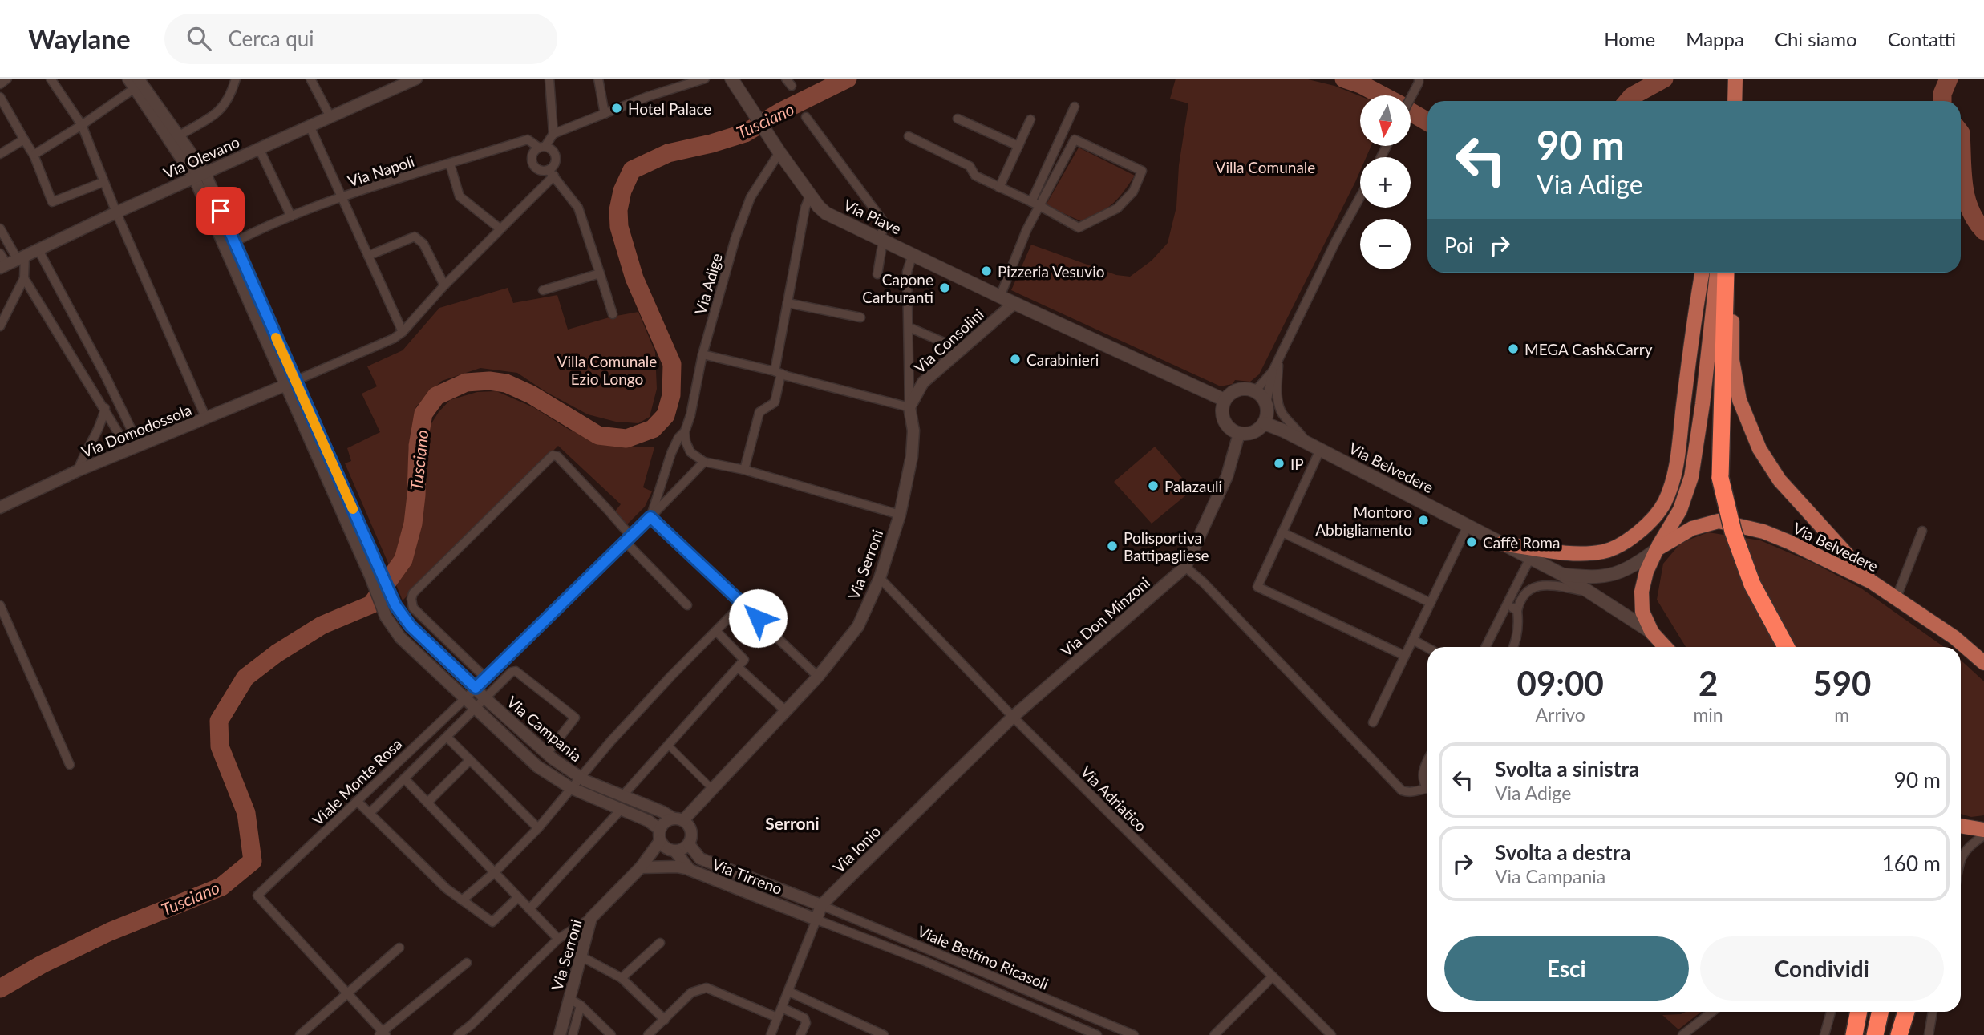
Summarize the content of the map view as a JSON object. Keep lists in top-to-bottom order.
{
  "streets": {
    "main road": ["Via Piave", "Via Belvedere"],
    "street": [
      "Via Olevano",
      "Via Napoli",
      "Via Adige",
      "Via Consolini",
      "Via Domodossola",
      "Via Serroni",
      "Via Don Minzoni",
      "Via Campania",
      "Viale Monte Rosa",
      "Via Adriatico",
      "Via Ionio",
      "Via Tirreno",
      "Viale Bettino Ricasoli"
    ]
  },
  "crossings": [
    ["Via Napoli", "Via Domodossola"],
    ["Via Piave", "Via Adige"],
    ["Via Piave", "Via Consolini"],
    ["Via Piave", "Via Serroni"],
    ["Via Adige", "Via Campania"],
    ["Via Adige", "Viale Monte Rosa"],
    ["Via Consolini", "Via Serroni"],
    ["Via Domodossola", "Via Campania"],
    ["Via Belvedere", "Via Don Minzoni"],
    ["Via Serroni", "Via Campania"],
    ["Via Serroni", "Via Adriatico"],
    ["Via Serroni", "Via Tirreno"],
    ["Via Don Minzoni", "Via Adriatico"],
    ["Via Don Minzoni", "Via Ionio"],
    ["Via Campania", "Viale Monte Rosa"],
    ["Via Campania", "Via Tirreno"],
    ["Via Adriatico", "Via Ionio"],
    ["Via Ionio", "Via Tirreno"],
    ["Via Ionio", "Viale Bettino Ricasoli"],
    ["Via Tirreno", "Viale Bettino Ricasoli"]
  ],
  "districts": ["Serroni"],
  "water": ["Tusciano"],
  "parks": ["Villa Comunale", "Villa Comunale Ezio Longo"],
  "places": [
    "Hotel Palace",
    "Pizzeria Vesuvio",
    "Capone Carburanti",
    "MEGA Cash&Carry",
    "Carabinieri",
    "IP",
    "Palazauli",
    "Montoro Abbigliamento",
    "Caffè Roma",
    "Polisportiva Battipagliese"
  ],
  "north": "bottom",
  "page": {
    "header": "Waylane",
    "search": "Cerca qui",
    "nav": [
      "Home",
      "Mappa",
      "Chi siamo",
      "Contatti"
    ],
    "map_buttons": ["+", "−"],
    "turn": ["90 m", "Via Adige"],
    "then": "Poi",
    "eta": [
      "09:00",
      "Arrivo",
      "2",
      "min",
      "590",
      "m"
    ],
    "list": [
      {
        "name": "Svolta a sinistra",
        "note": "Via Adige",
        "value": "90 m"
      },
      {
        "name": "Svolta a destra",
        "note": "Via Campania",
        "value": "160 m"
      }
    ],
    "buttons": ["Esci", "Condividi"]
  }
}
